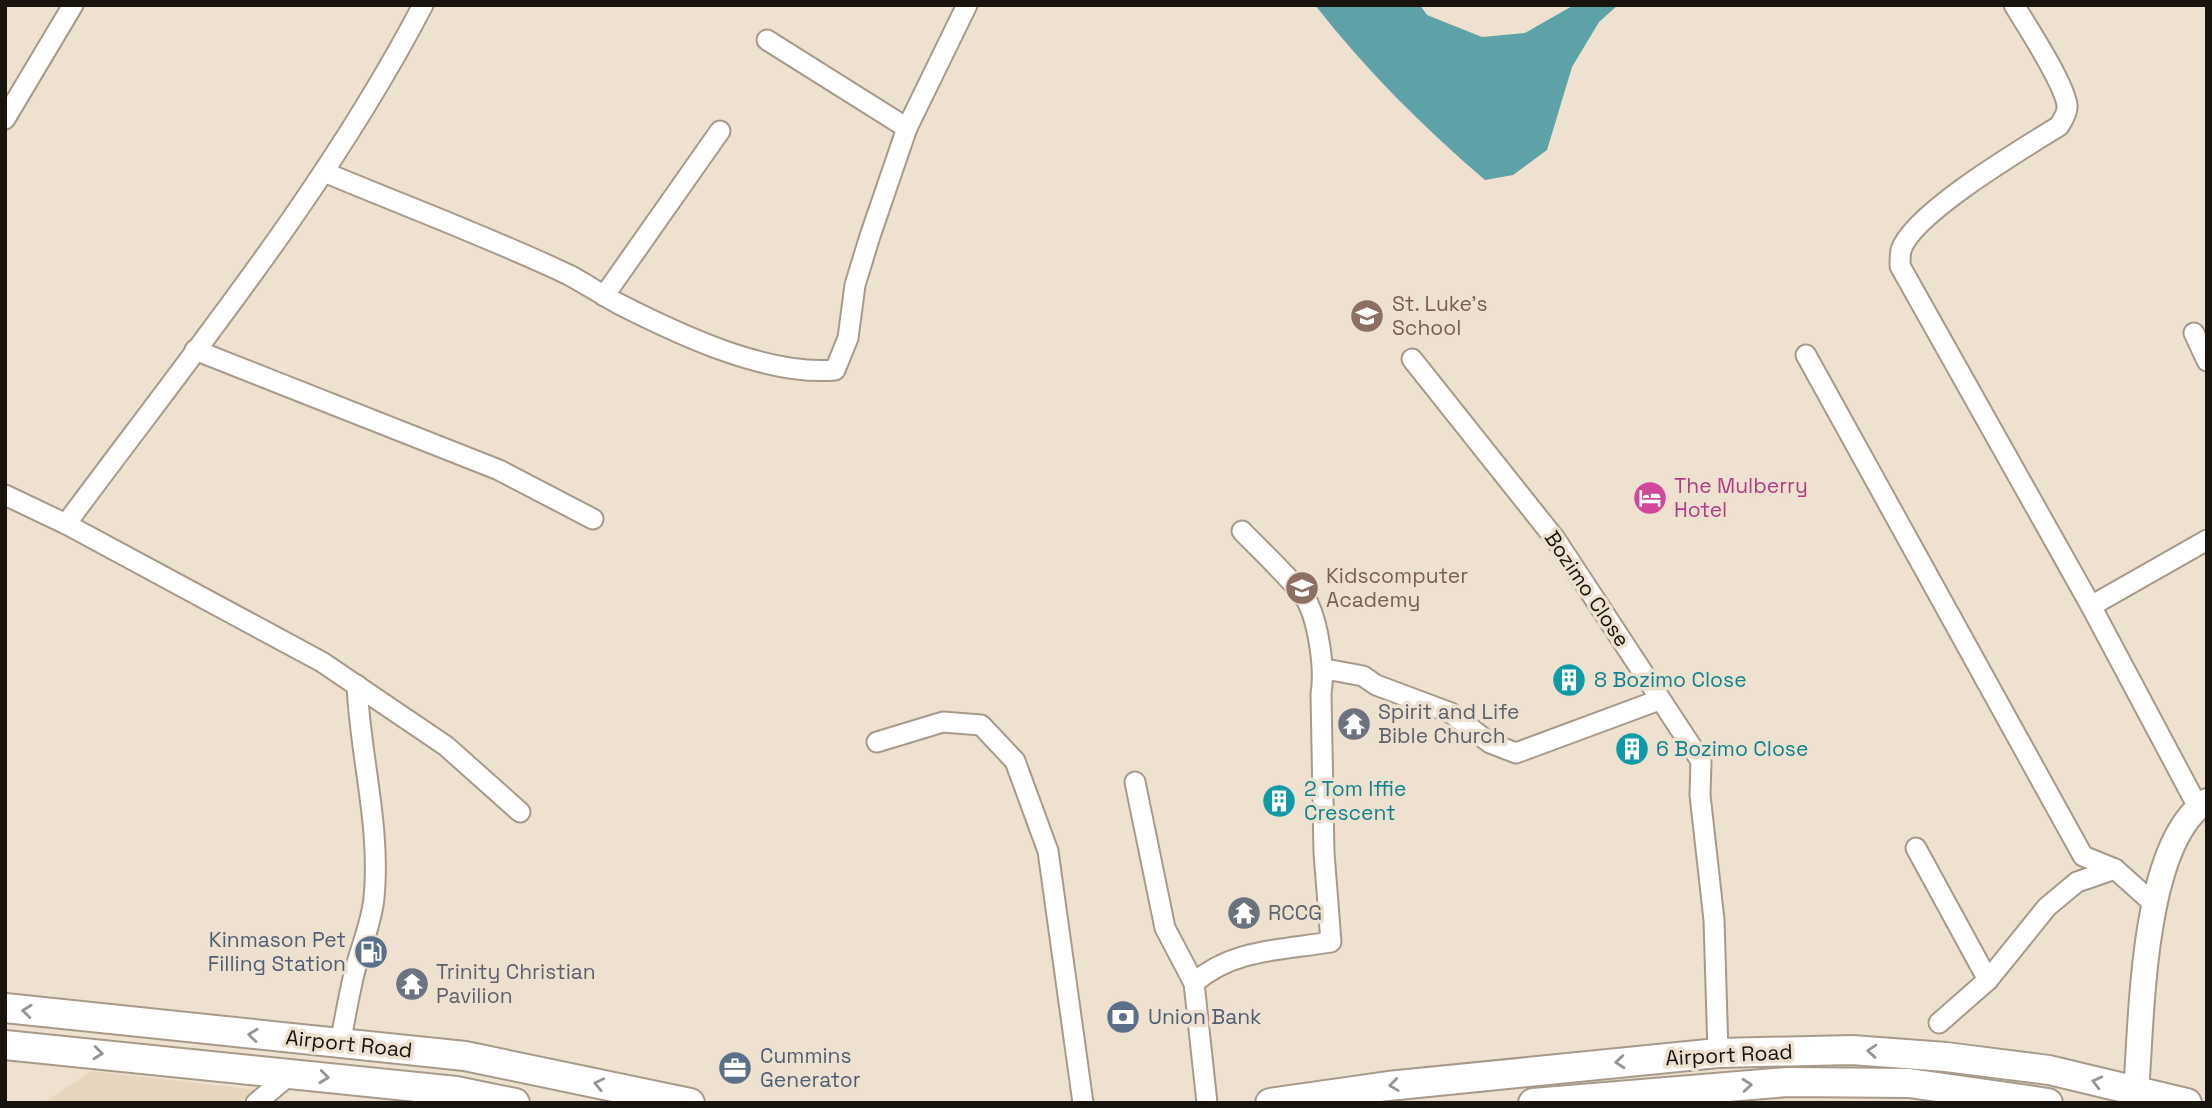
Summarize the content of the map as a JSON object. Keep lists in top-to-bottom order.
{
  "streets": {
    "main road": ["Airport Road"],
    "street": ["Bozimo Close"]
  },
  "crossings": [
    ["Bozimo Close", "Airport Road"]
  ],
  "places": {
    "school or university": ["St. Luke's School", "Kidscomputer Academy"],
    "hotel": ["The Mulberry Hotel"],
    "building": ["8 Bozimo Close", "6 Bozimo Close", "2 Tom Iffie Crescent"],
    "temple": ["Spirit and Life Bible Church", "RCCG", "Trinity Christian Pavilion"],
    "fuel station": ["Kinmason Pet Filling Station"],
    "bank": ["Union Bank"],
    "office": ["Cummins Generator"]
  }
}
